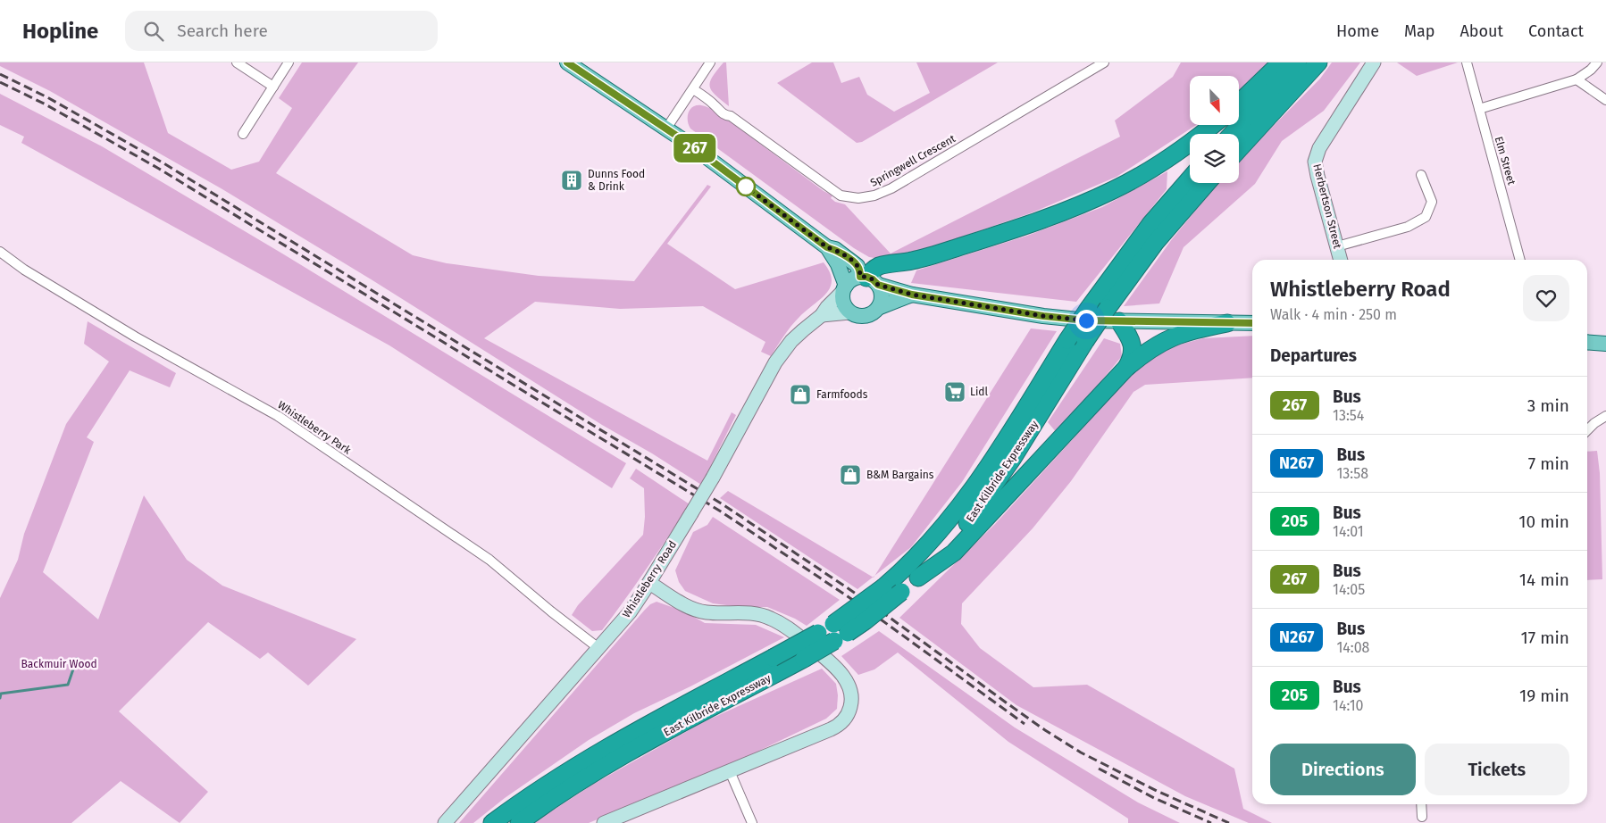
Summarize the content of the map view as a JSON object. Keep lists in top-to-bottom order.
{
  "streets": {
    "highway": ["East Kilbride Expressway"],
    "street": [
      "Springwell Crescent",
      "Elm Street",
      "Herbertson Street",
      "Whistleberry Park",
      "Whistleberry Road"
    ]
  },
  "crossings": [
    ["Whistleberry Park", "Whistleberry Road"]
  ],
  "parks": ["Backmuir Wood"],
  "places": {
    "building": ["Dunns Food & Drink"],
    "supermarket": ["Lidl"],
    "shop": ["Farmfoods", "B&M Bargains"]
  },
  "lines": ["bus line 267"],
  "north": "bottom right",
  "page": {
    "header": "Hopline",
    "search": "Search here",
    "nav": [
      "Home",
      "Map",
      "About",
      "Contact"
    ],
    "on_map": "267",
    "heading": [
      ["Whistleberry Road", "Walk · 4 min · 250 m"],
      "Departures"
    ],
    "list": [
      {
        "mark": "267",
        "name": "Bus",
        "note": "13:54",
        "value": "3 min"
      },
      {
        "mark": "N267",
        "name": "Bus",
        "note": "13:58",
        "value": "7 min"
      },
      {
        "mark": "205",
        "name": "Bus",
        "note": "14:01",
        "value": "10 min"
      },
      {
        "mark": "267",
        "name": "Bus",
        "note": "14:05",
        "value": "14 min"
      },
      {
        "mark": "N267",
        "name": "Bus",
        "note": "14:08",
        "value": "17 min"
      },
      {
        "mark": "205",
        "name": "Bus",
        "note": "14:10",
        "value": "19 min"
      }
    ],
    "buttons": ["Directions", "Tickets"]
  }
}
